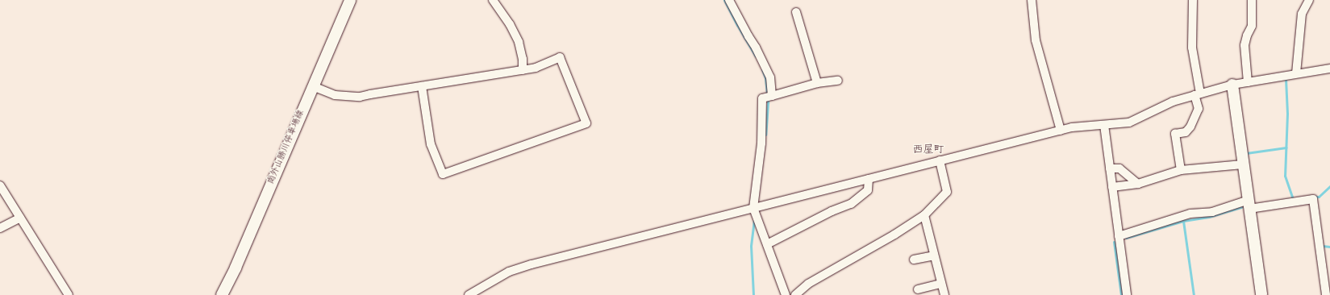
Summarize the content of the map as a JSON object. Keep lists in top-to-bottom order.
{
  "streets": {
    "main road": ["南外山勝川停車場線"]
  },
  "districts": ["西屋町"]
}
